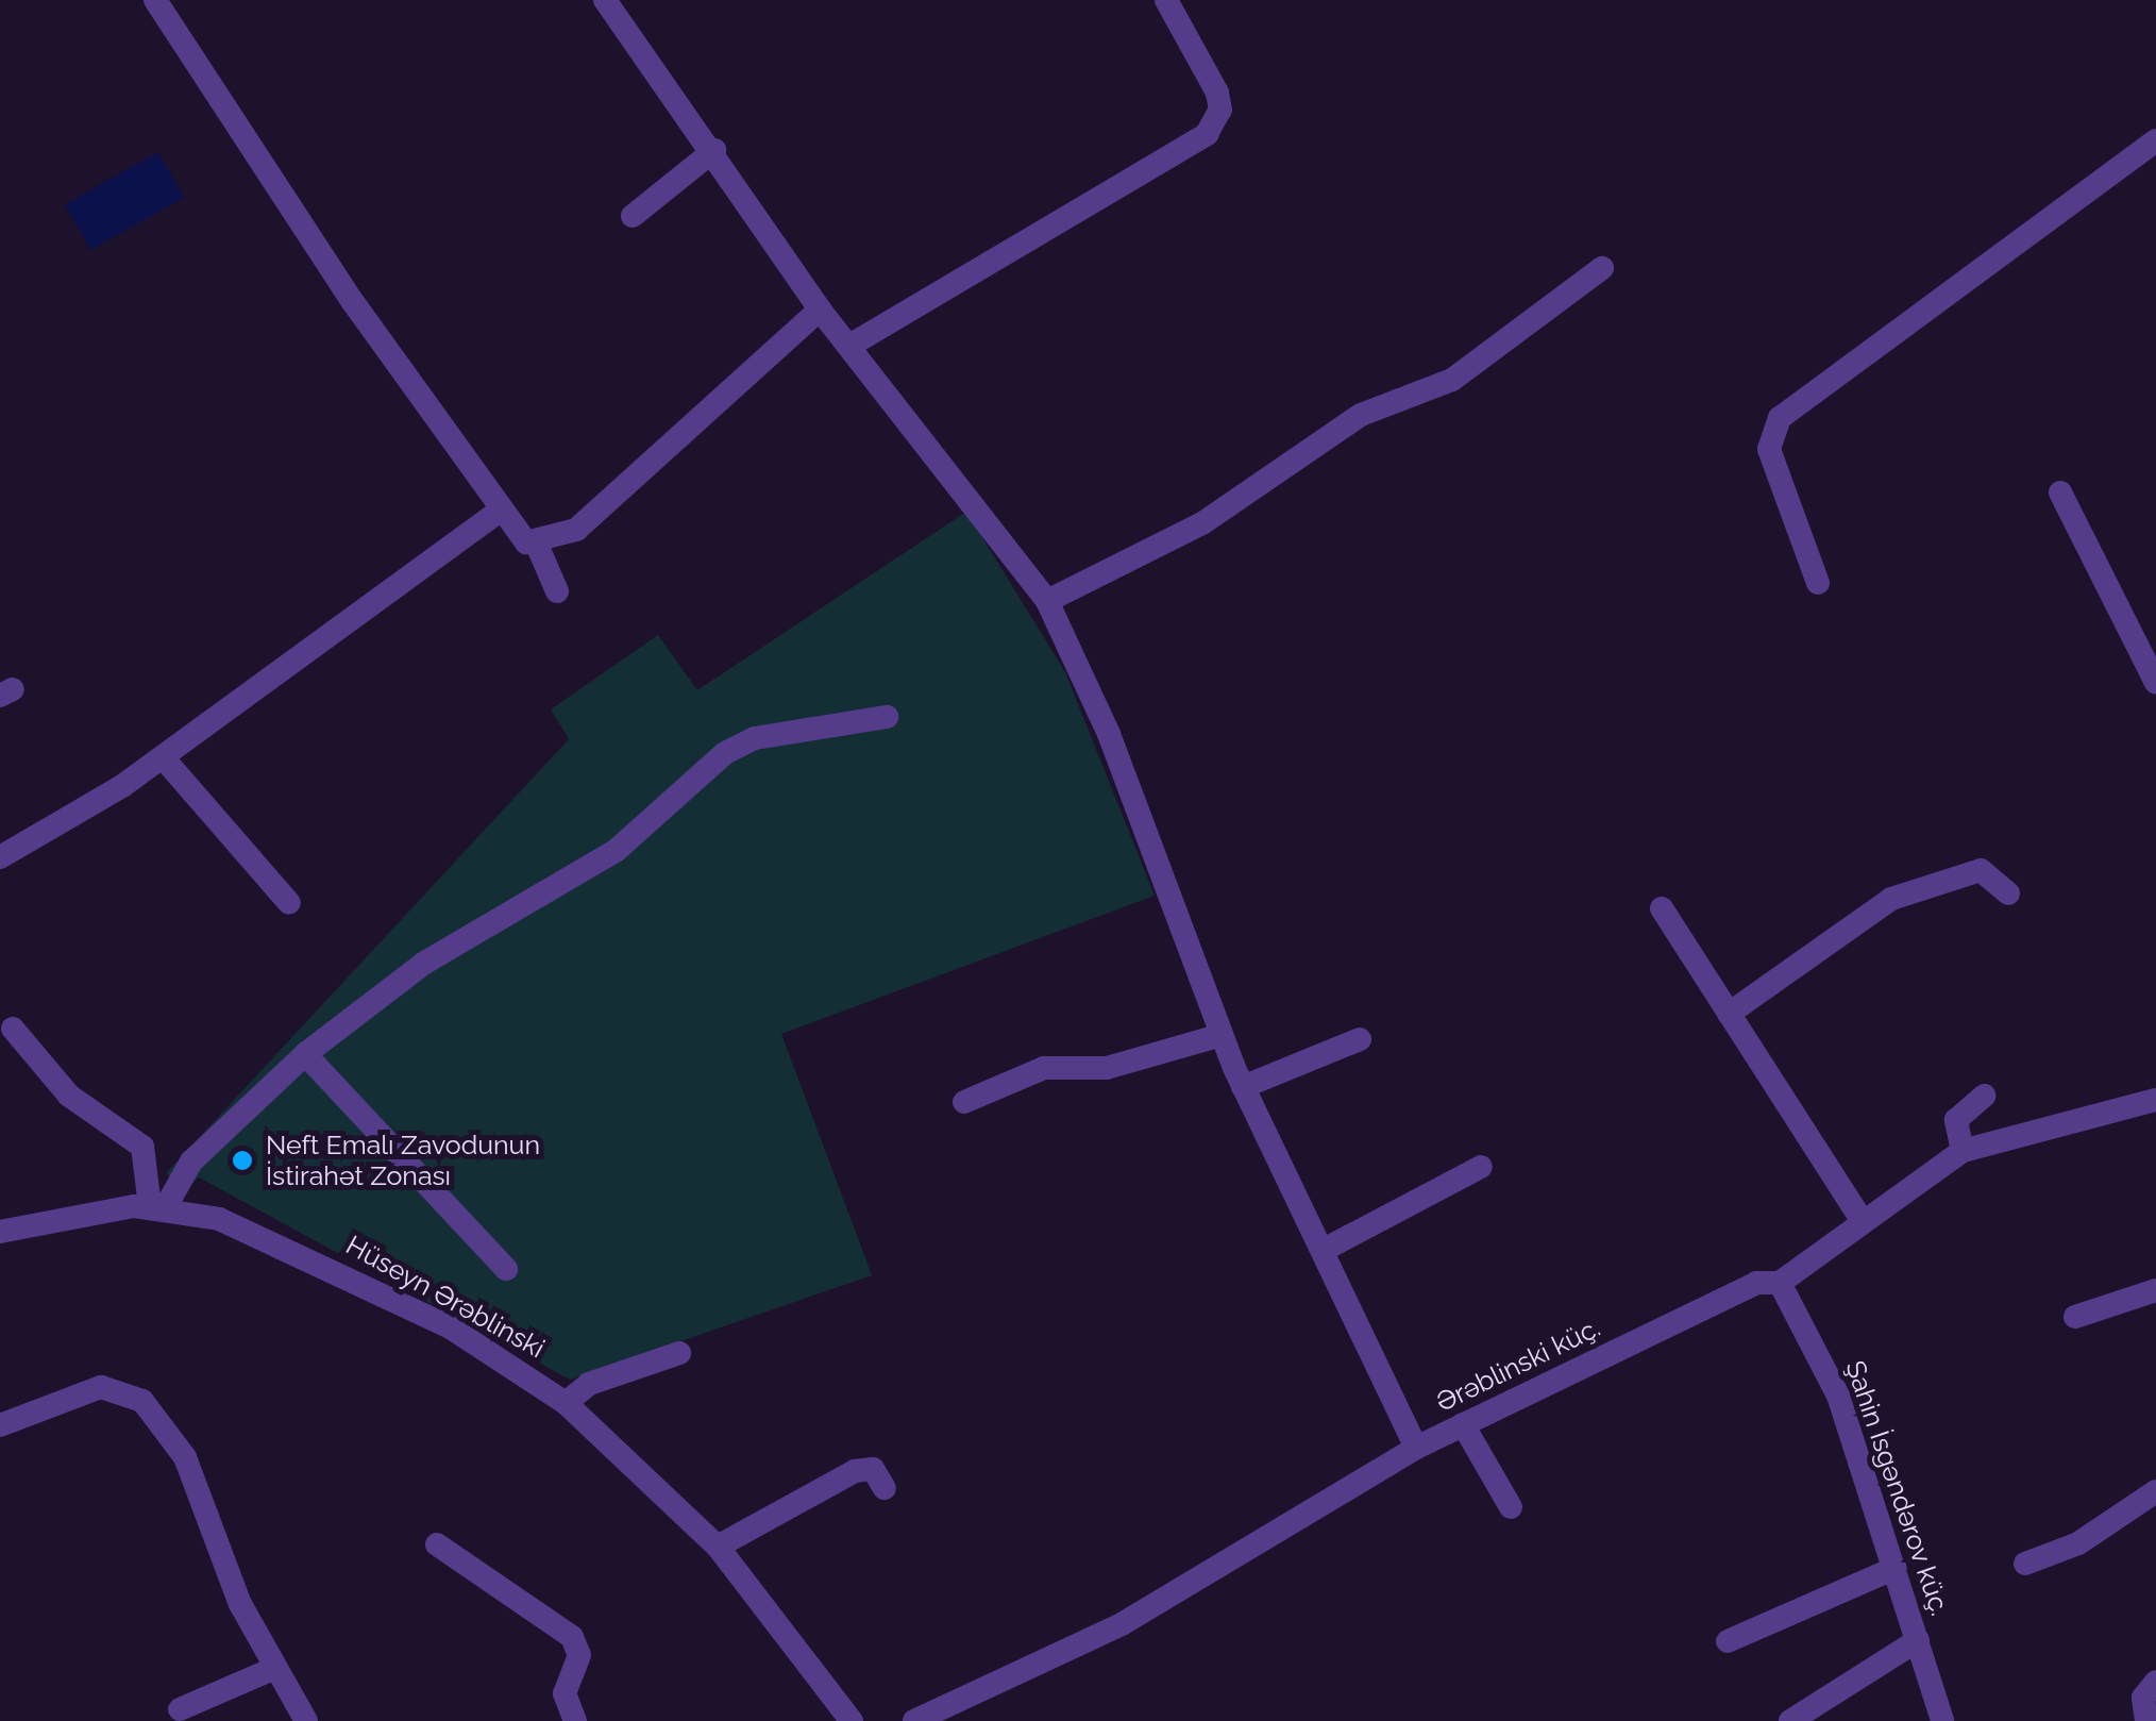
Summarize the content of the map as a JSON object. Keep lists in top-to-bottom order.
{
  "streets": {
    "street": ["Hüseyn Ərəblinski", "Ərəblinski küç.", "Şahin İsgəndərov küç."]
  },
  "crossings": [
    ["Ərəblinski küç.", "Şahin İsgəndərov küç."]
  ],
  "places": ["Neft Emalı Zavodunun İstirahət Zonası"]
}
